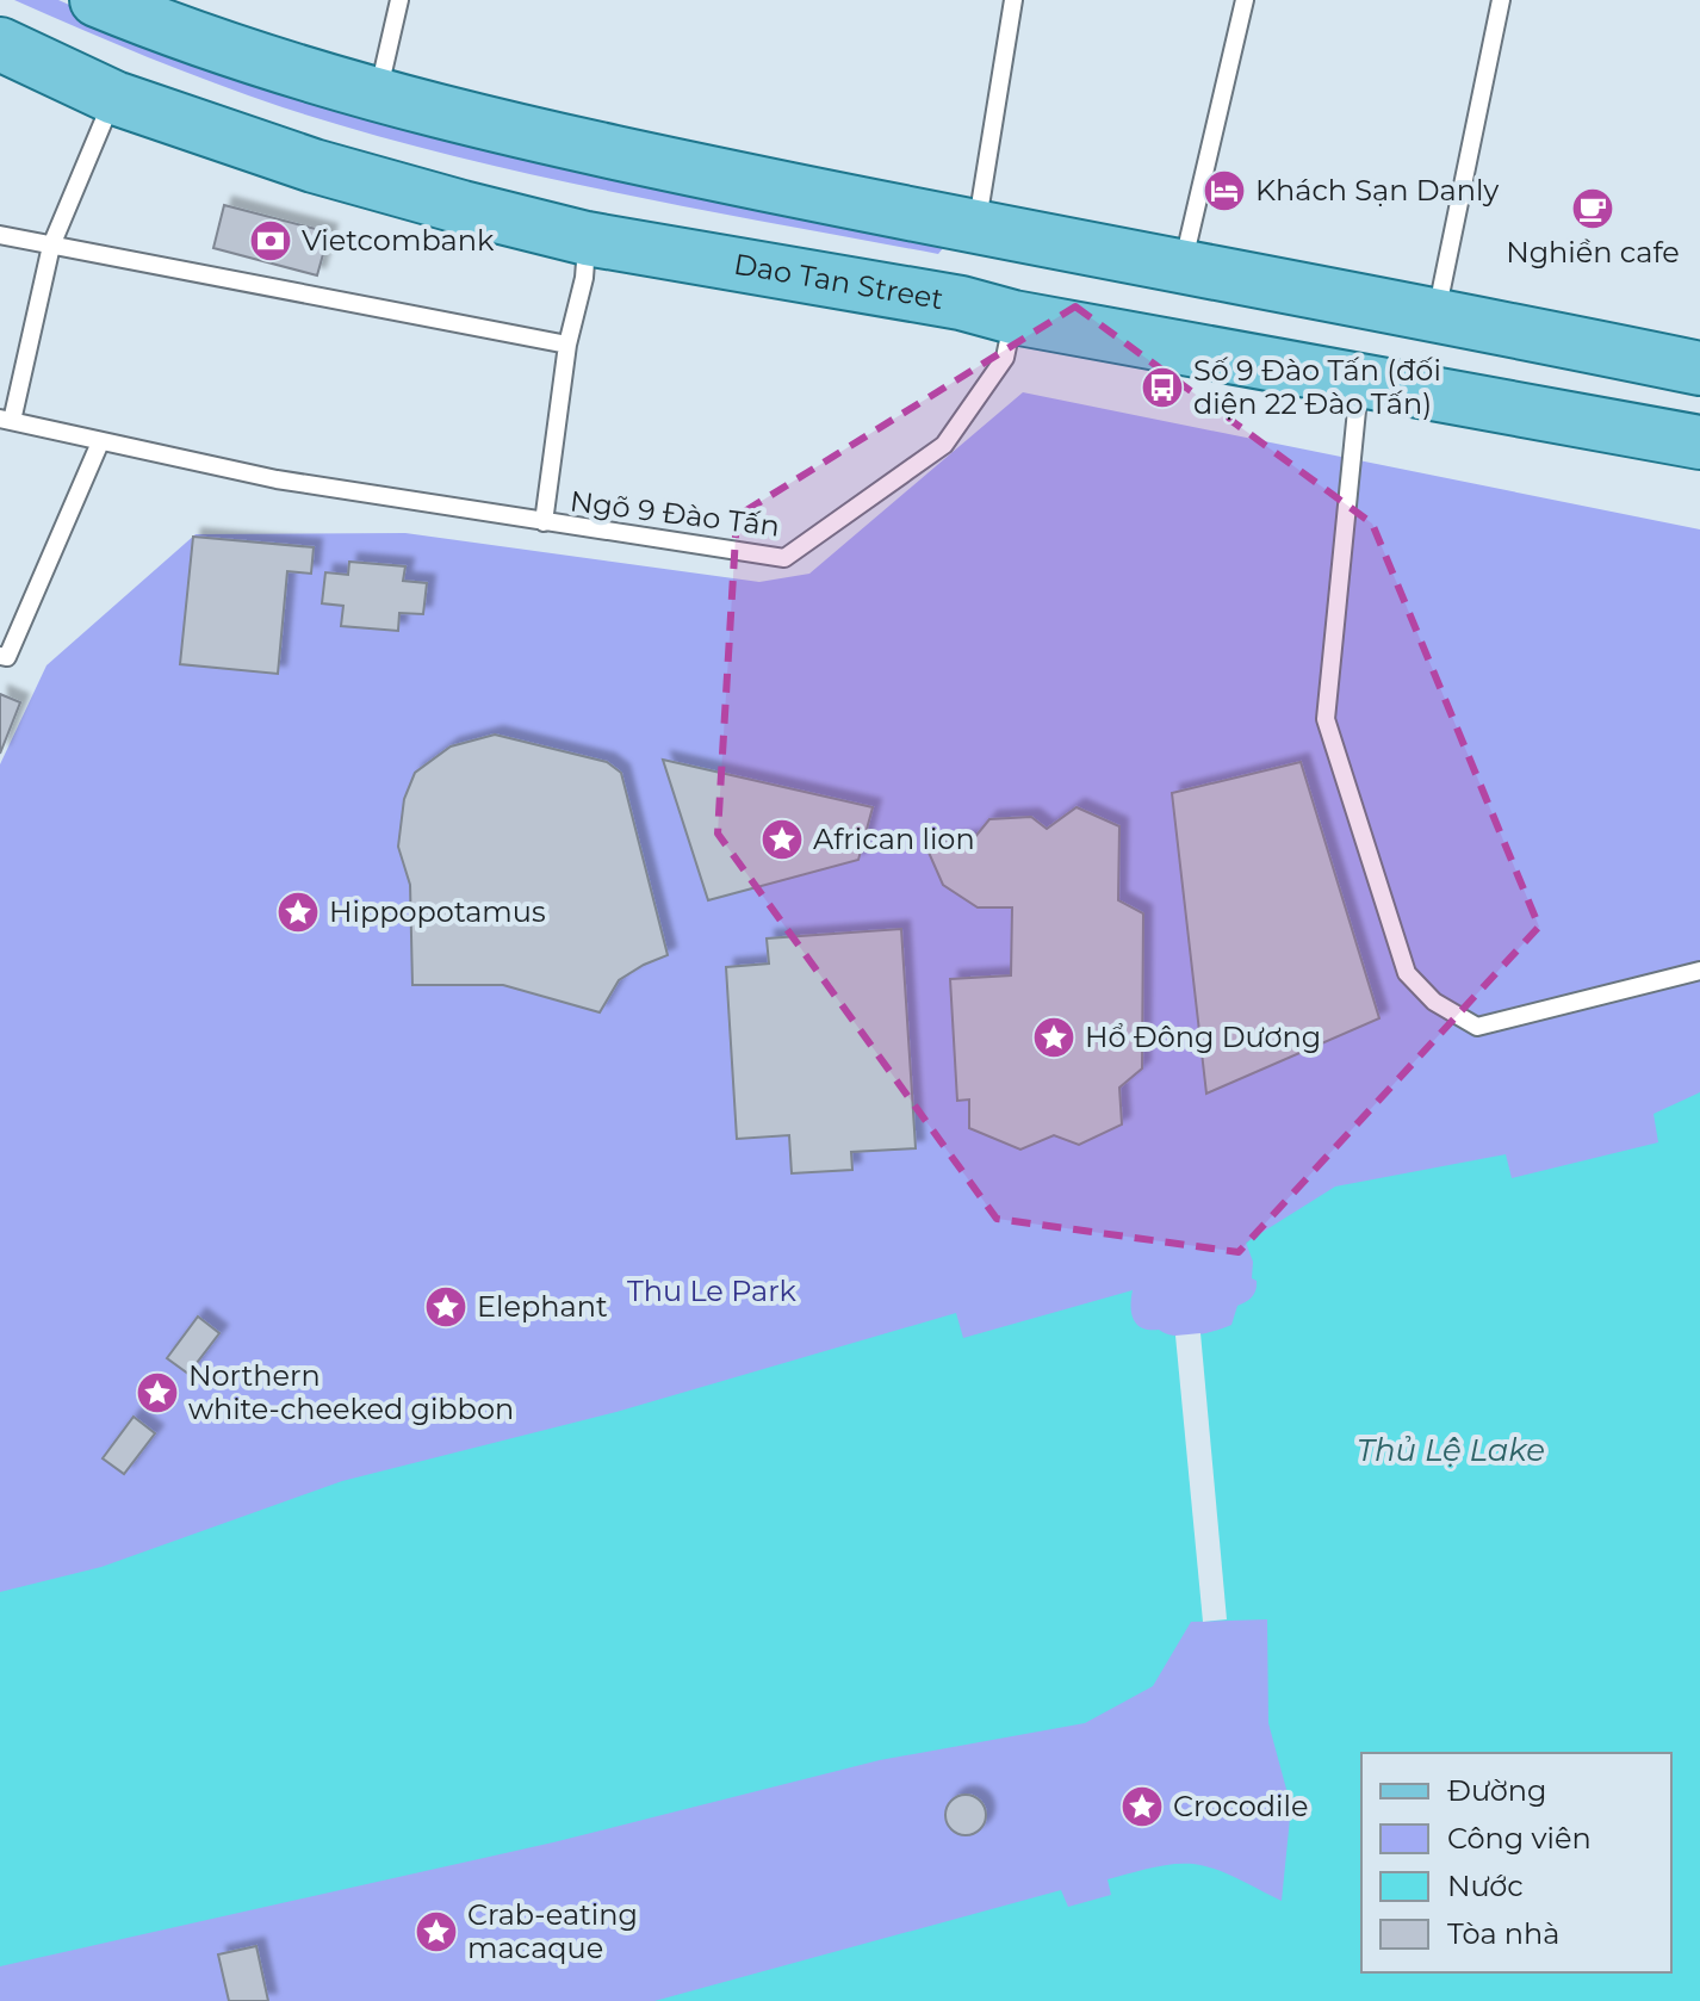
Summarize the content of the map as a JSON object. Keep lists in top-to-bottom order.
{
  "streets": {
    "main road": ["Dao Tan Street"],
    "lane": ["Ngõ 9 Đào Tấn"]
  },
  "crossings": [
    ["Dao Tan Street", "Ngõ 9 Đào Tấn"]
  ],
  "water": ["Thủ Lệ Lake"],
  "parks": ["Thu Le Park"],
  "places": {
    "hotel": ["Khách Sạn Danly"],
    "cafe": ["Nghiền cafe"],
    "bank": ["Vietcombank"],
    "bus stop": ["Số 9 Đào Tấn (đối diện 22 Đào Tấn)"],
    "place": [
      "African lion",
      "Hippopotamus",
      "Hổ Đông Dương",
      "Elephant",
      "Northern white-cheeked gibbon",
      "Crocodile",
      "Crab-eating macaque"
    ]
  },
  "legend": [
    "Đường",
    "Công viên",
    "Nước",
    "Tòa nhà"
  ]
}
